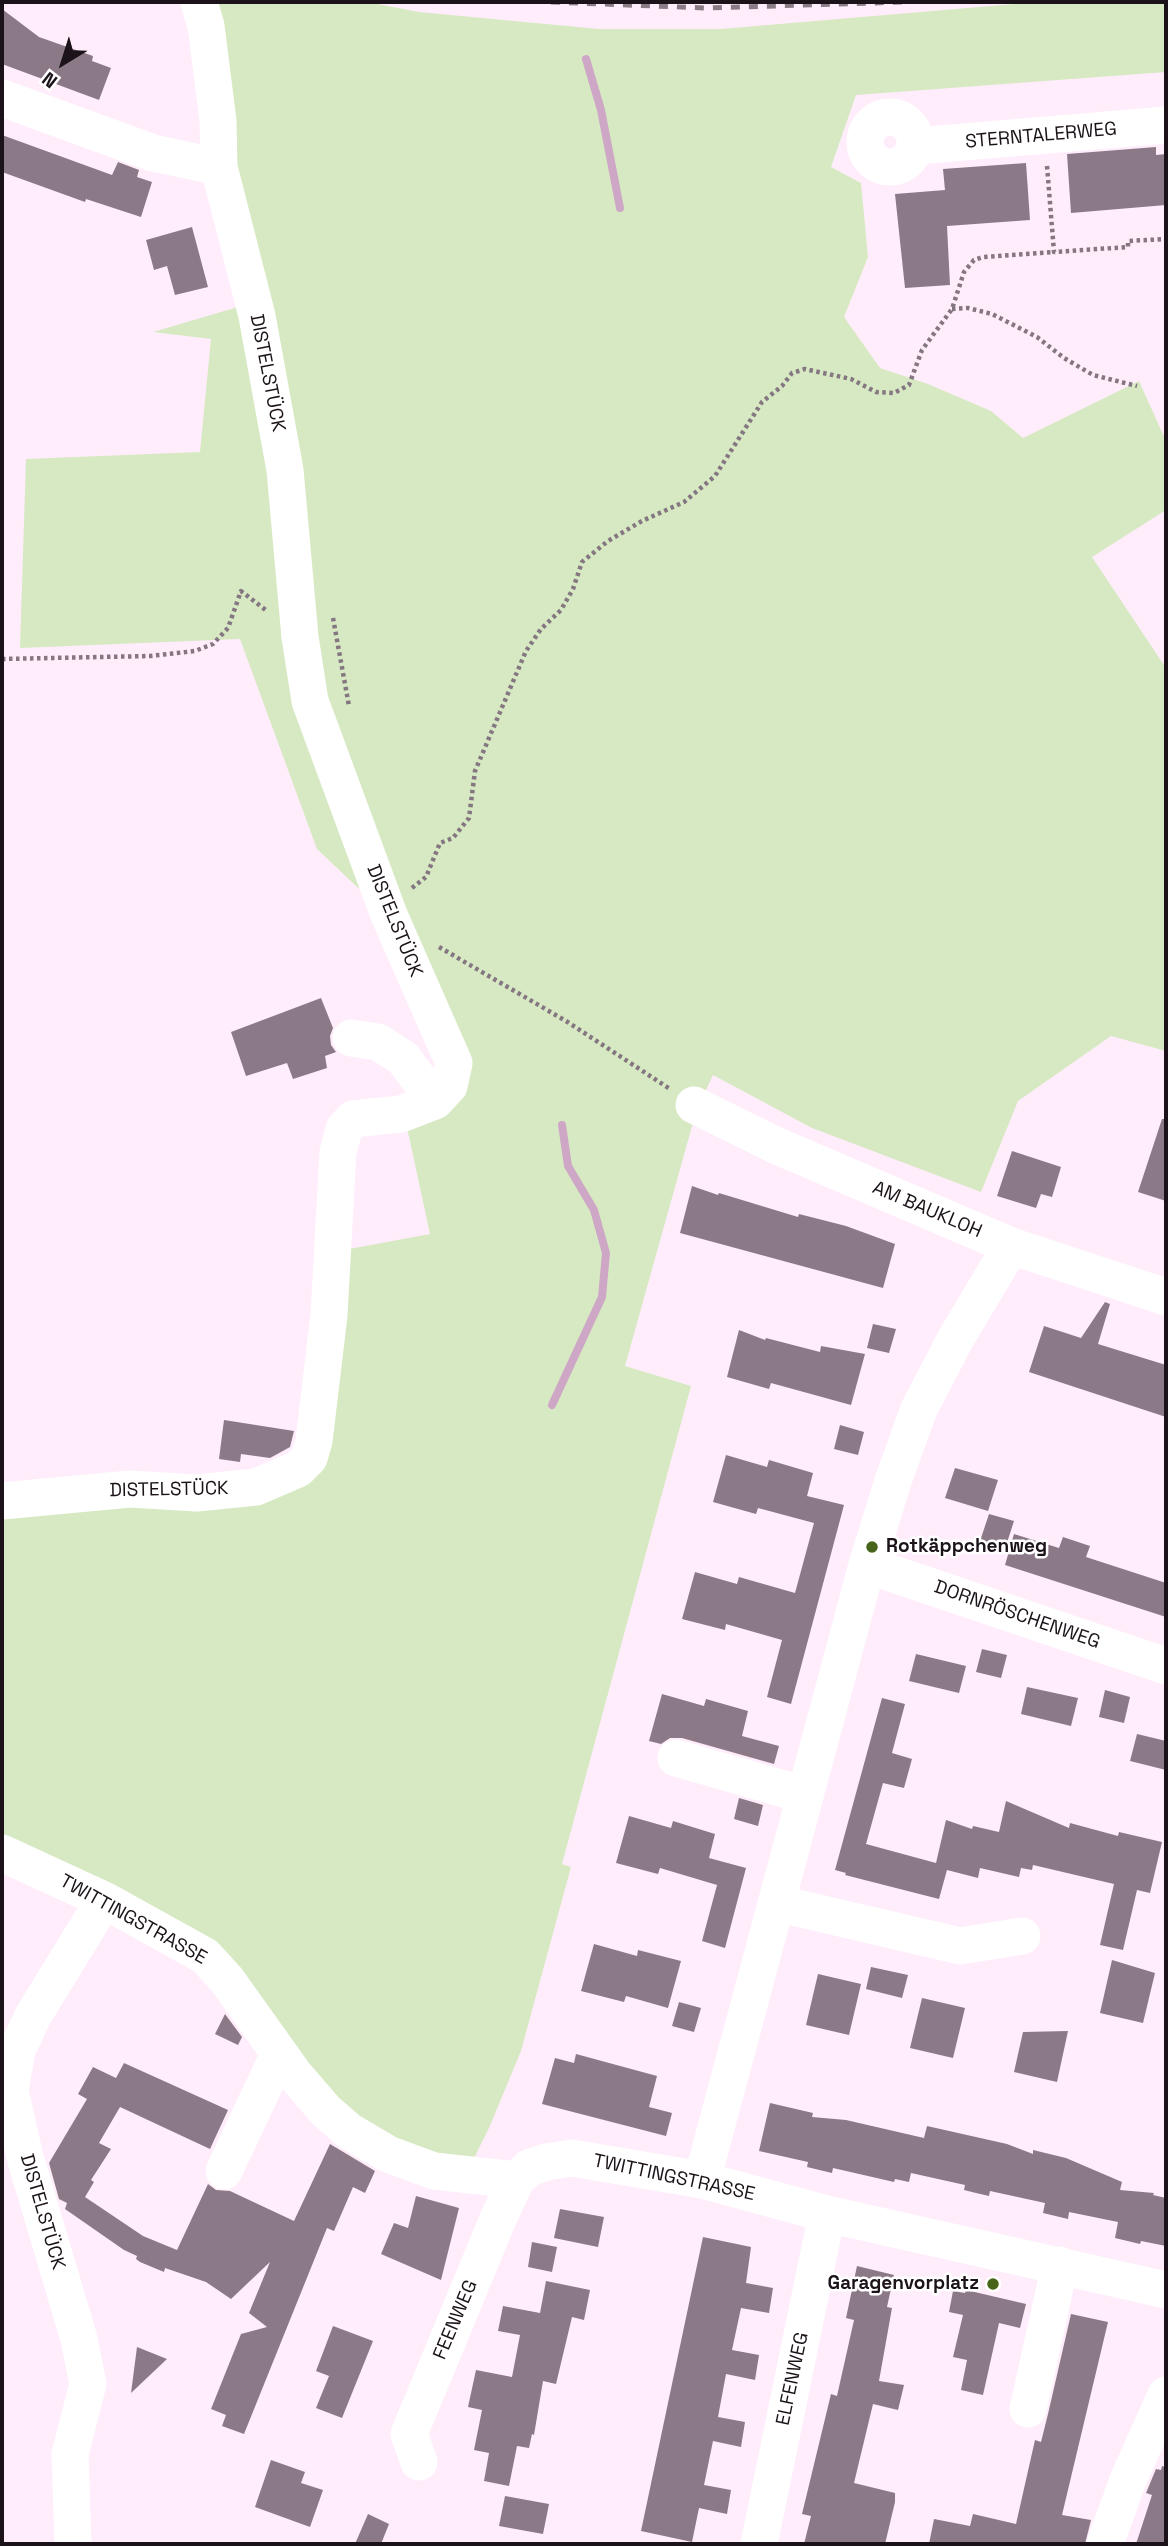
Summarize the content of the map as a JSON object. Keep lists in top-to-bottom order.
{
  "streets": {
    "street": [
      "STERNTALERWEG",
      "DISTELSTÜCK",
      "AM BAUKLOH",
      "DORNRÖSCHENWEG",
      "TWITTINGSTRASSE",
      "FEENWEG",
      "ELFENWEG"
    ]
  },
  "crossings": [
    ["DISTELSTÜCK", "TWITTINGSTRASSE"],
    ["TWITTINGSTRASSE", "FEENWEG"],
    ["TWITTINGSTRASSE", "ELFENWEG"]
  ],
  "places": ["Rotkäppchenweg", "Garagenvorplatz"],
  "north": "bottom left"
}
